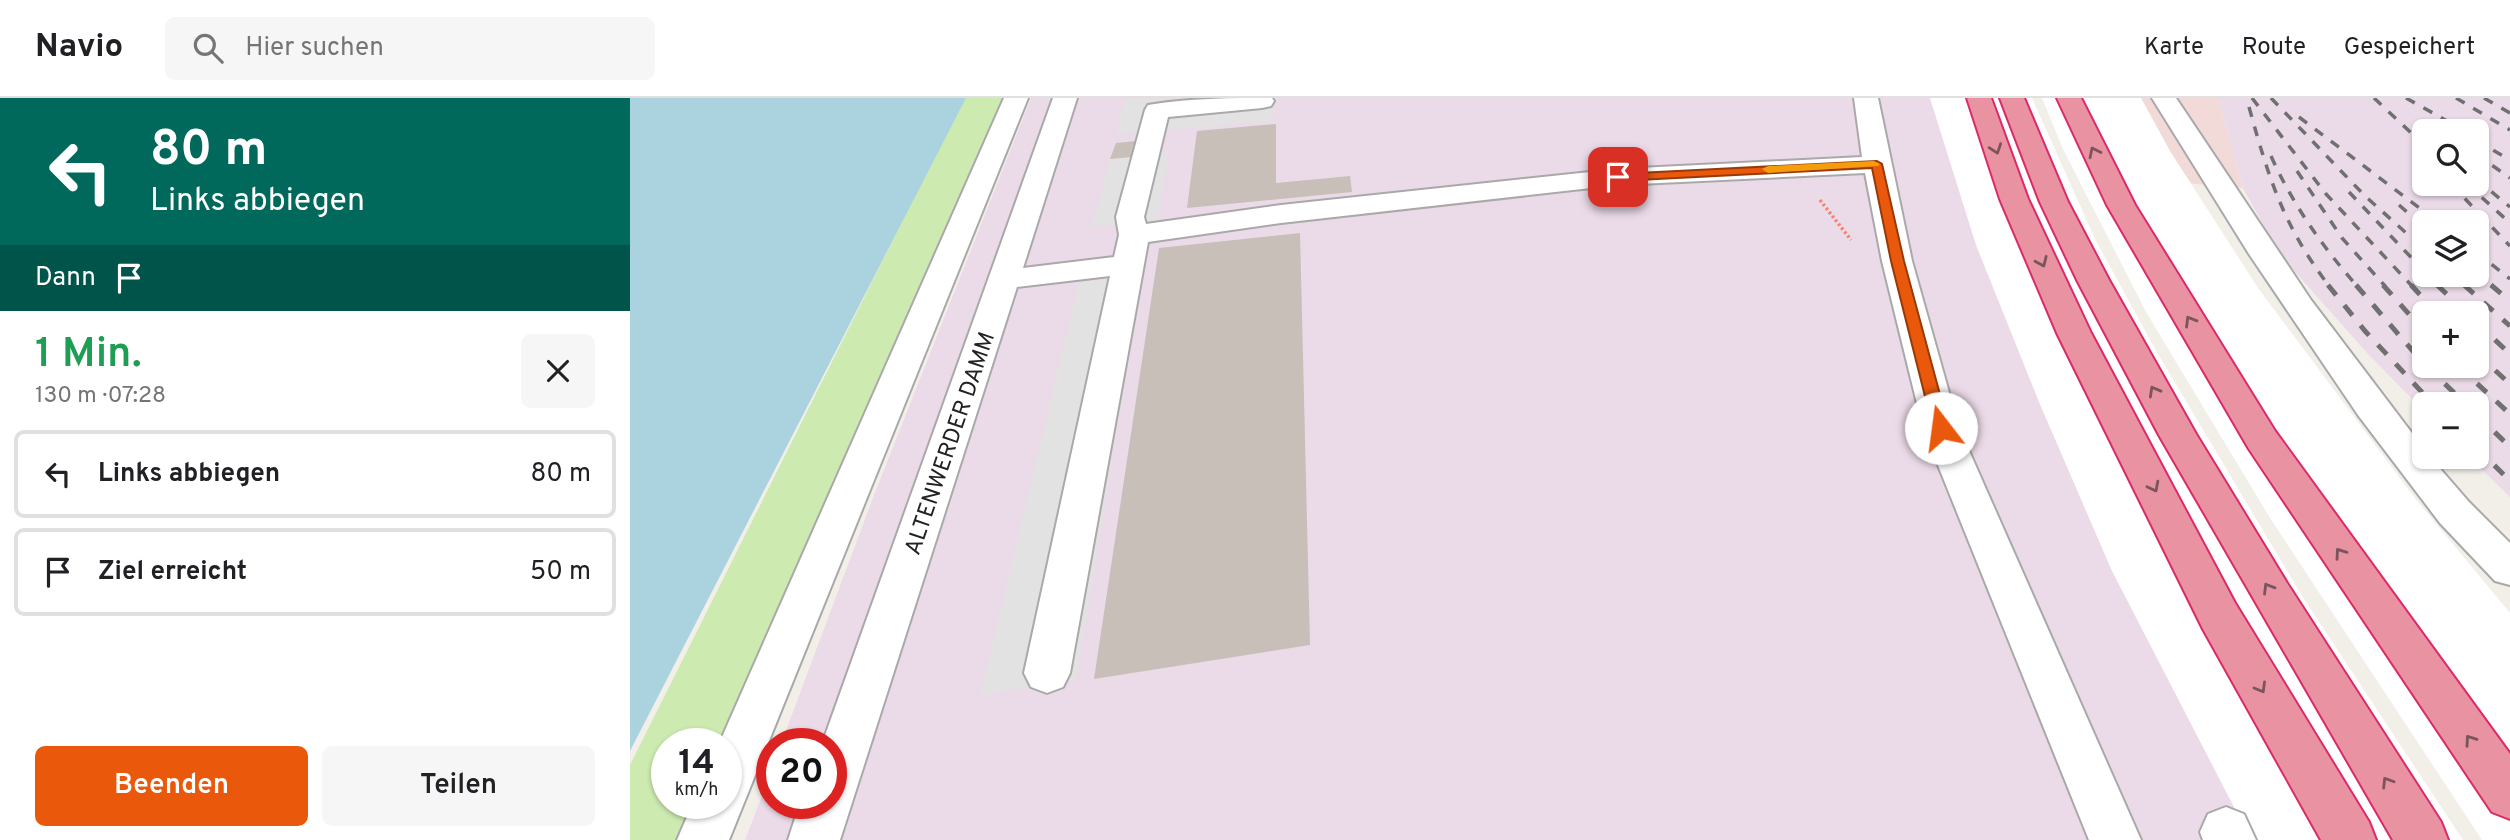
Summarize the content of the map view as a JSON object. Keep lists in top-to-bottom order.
{
  "streets": {
    "street": ["ALTENWERDER DAMM"]
  },
  "page": {
    "header": "Navio",
    "search": "Hier suchen",
    "nav": ["Karte", "Route", "Gespeichert"],
    "turn": ["80 m", "Links abbiegen"],
    "map_buttons": ["+", "−"],
    "then": "Dann",
    "heading": ["1 Min.", "130 m · 07:28"],
    "list": [
      {
        "name": "Links abbiegen",
        "value": "80 m"
      },
      {
        "name": "Ziel erreicht",
        "value": "50 m"
      }
    ],
    "speed": "14 km/h",
    "limit": "20",
    "buttons": ["Beenden", "Teilen"]
  }
}
